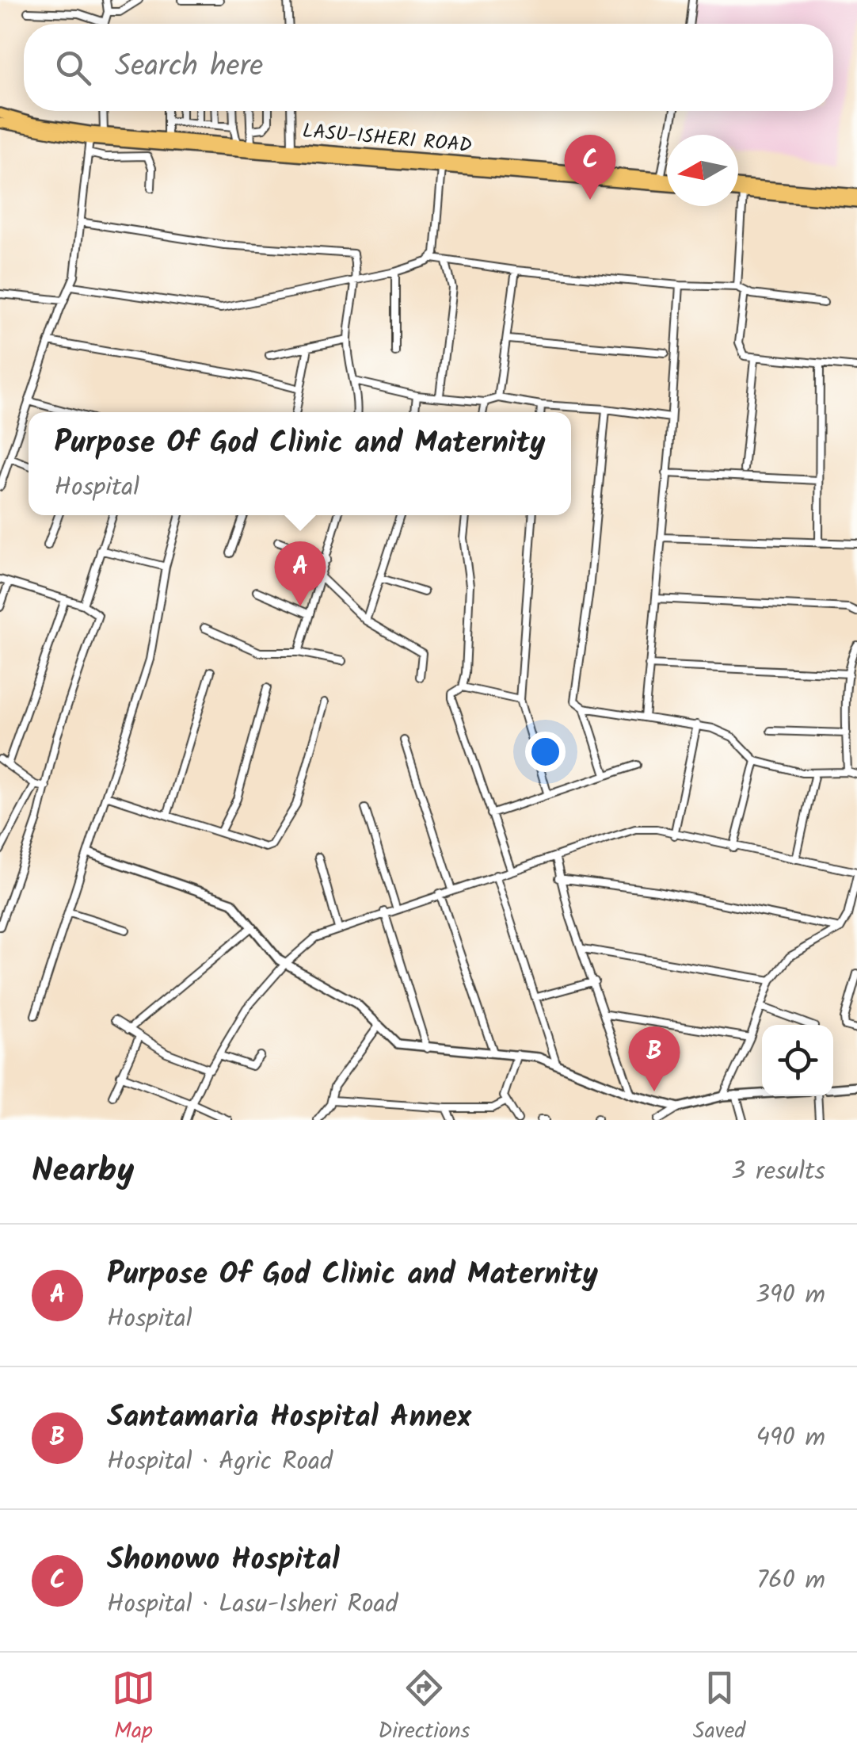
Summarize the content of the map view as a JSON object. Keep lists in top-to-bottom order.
{
  "streets": {
    "main road": ["LASU-ISHERI ROAD"]
  },
  "north": "left",
  "page": {
    "search": "Search here",
    "pins": ["C", "A", "B"],
    "popup": ["Purpose Of God Clinic and Maternity", "Hospital"],
    "heading": ["Nearby", "3 results"],
    "list": [
      {
        "mark": "A",
        "name": "Purpose Of God Clinic and Maternity",
        "note": "Hospital",
        "value": "390 m"
      },
      {
        "mark": "B",
        "name": "Santamaria Hospital Annex",
        "note": "Hospital · Agric Road",
        "value": "490 m"
      },
      {
        "mark": "C",
        "name": "Shonowo Hospital",
        "note": "Hospital · Lasu-Isheri Road",
        "value": "760 m"
      }
    ],
    "nav": ["Map", "Directions", "Saved"]
  }
}
